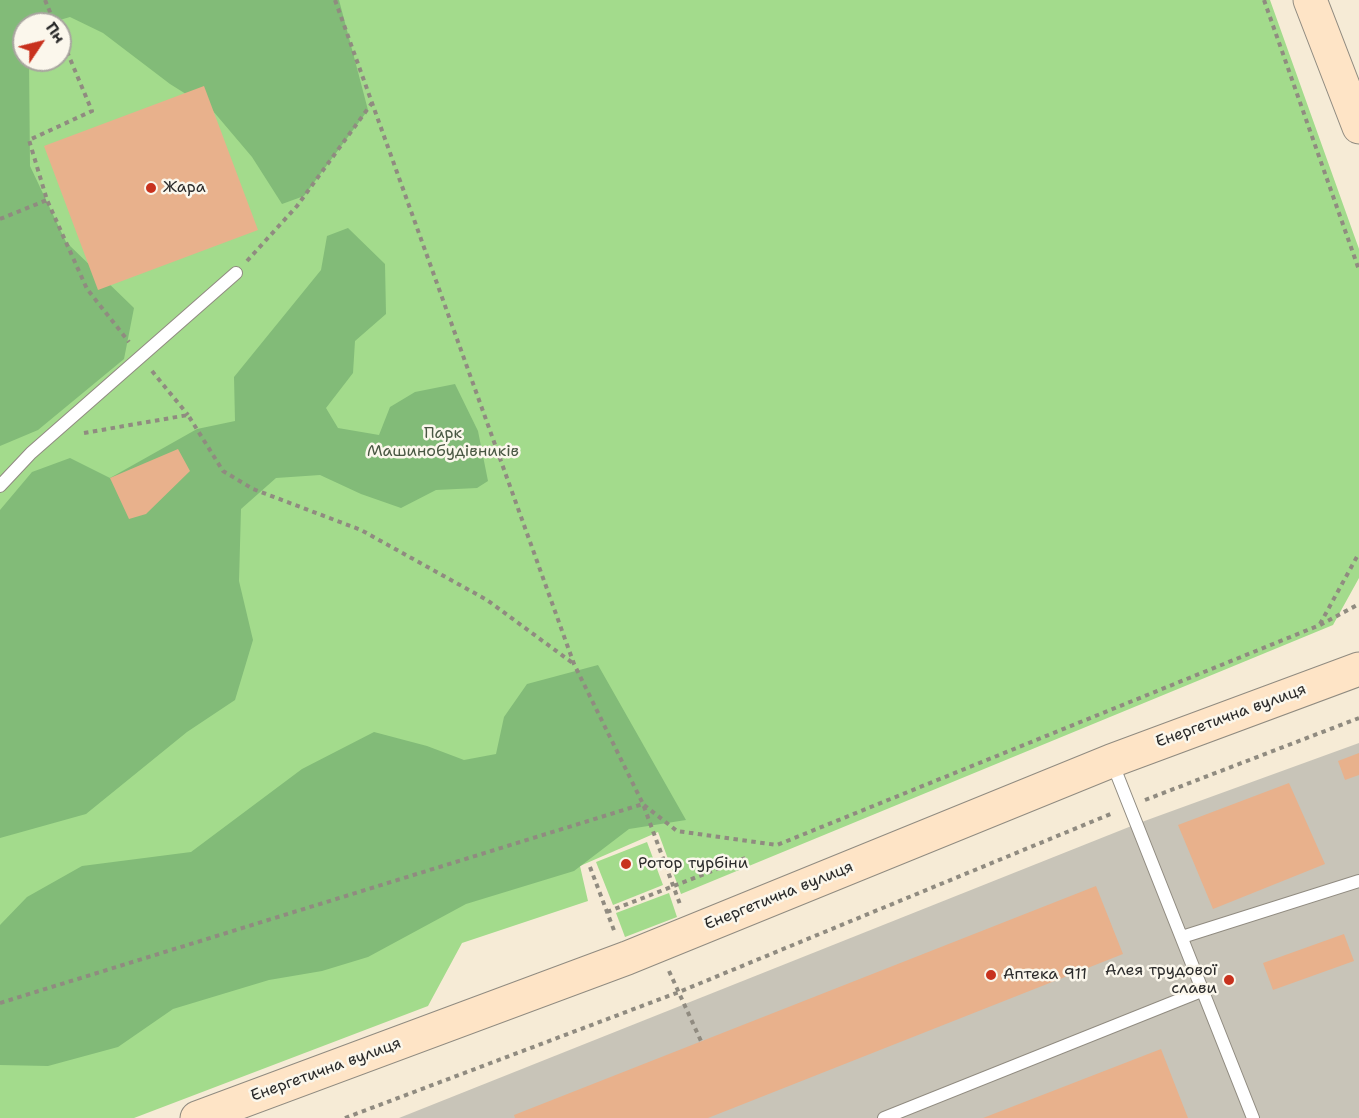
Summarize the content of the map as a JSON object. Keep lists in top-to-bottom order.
{
  "streets": {
    "street": ["Енергетична вулиця"]
  },
  "parks": ["Парк Машинобудівників"],
  "places": [
    "Жара",
    "Ротор турбіни",
    "Аптека 911",
    "Алея трудової слави"
  ],
  "north": "top right"
}
